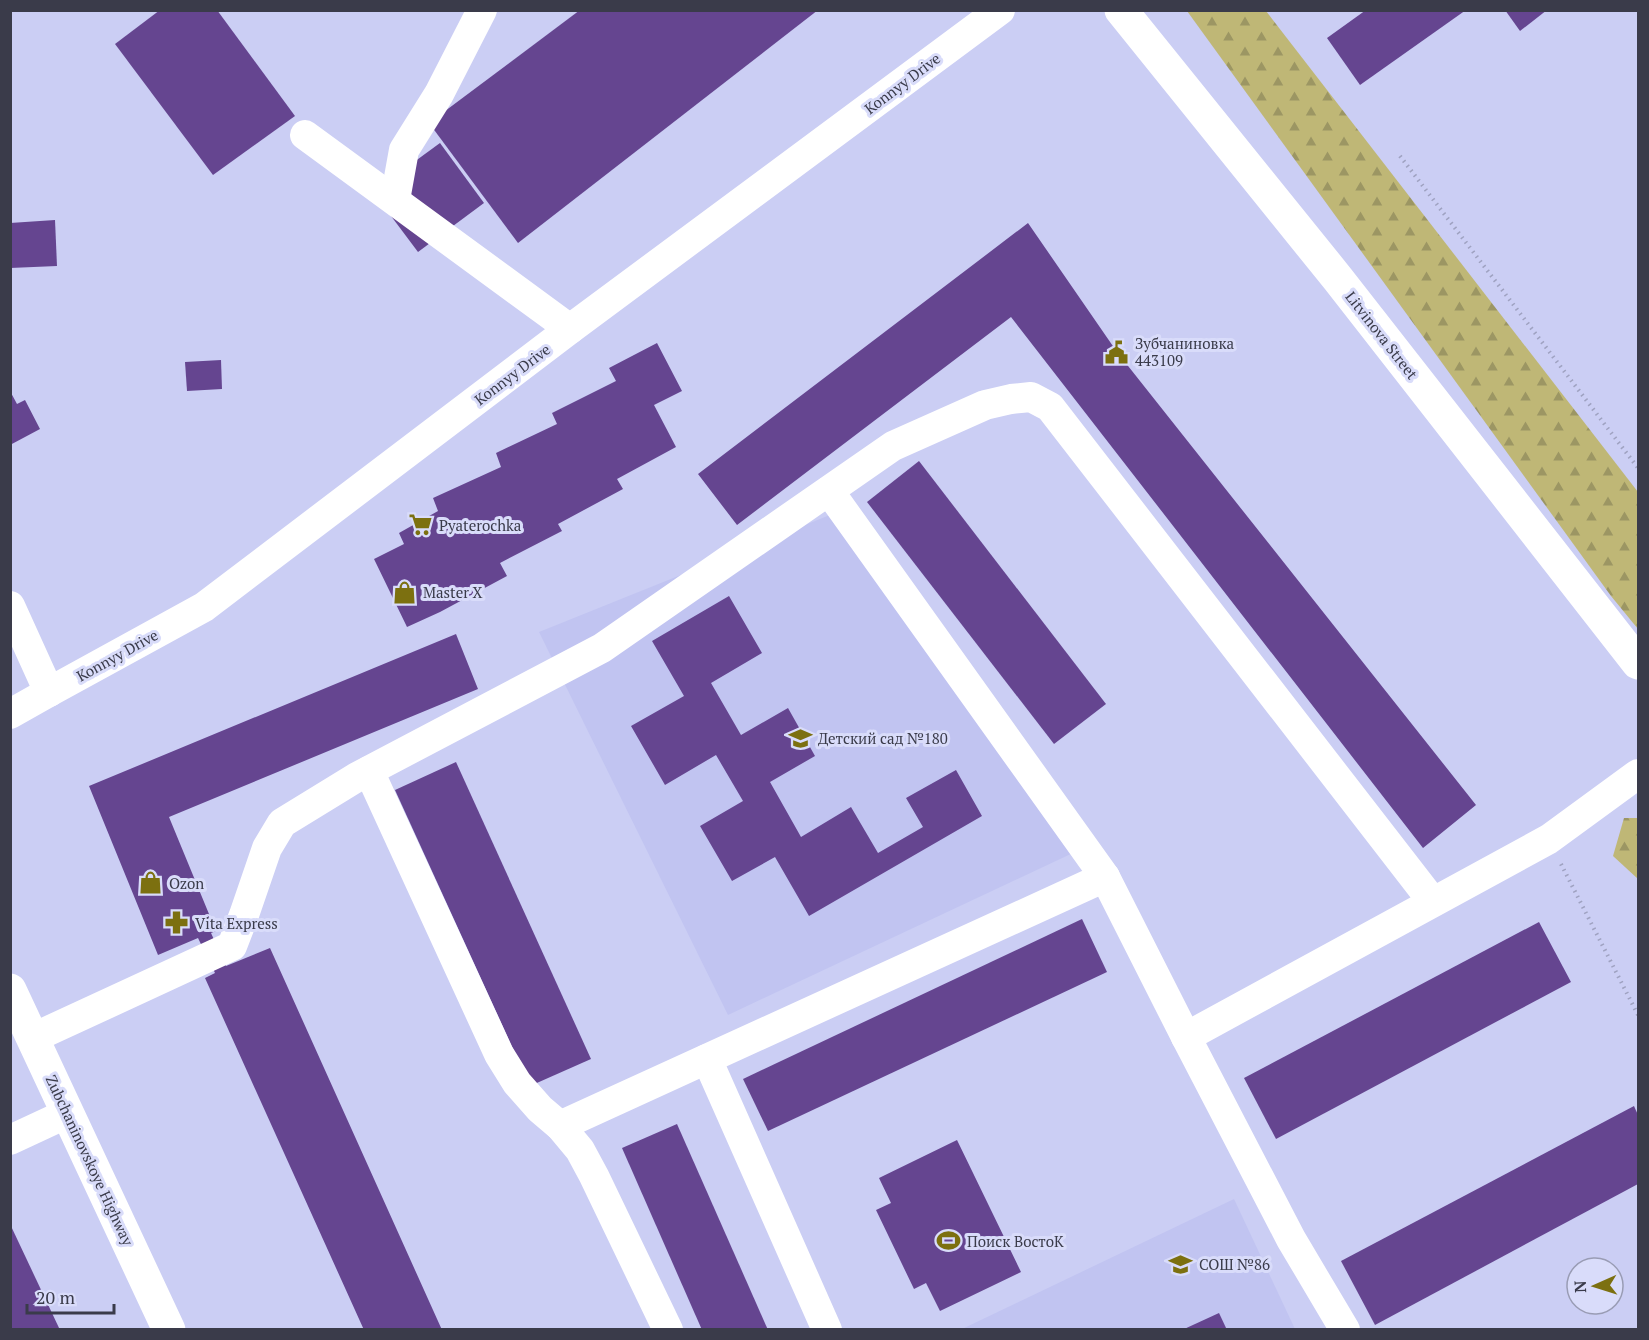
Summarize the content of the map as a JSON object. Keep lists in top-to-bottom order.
{
  "streets": {
    "main road": ["Litvinova Street", "Zubchaninovskoye Highway"],
    "street": ["Konnyy Drive"]
  },
  "places": {
    "public building": ["Зубчаниновка 443109"],
    "supermarket": ["Pyaterochka"],
    "shop": ["Master X", "Ozon"],
    "school or university": ["Детский сад №180", "СОШ №86"],
    "pharmacy": ["Vita Express"],
    "sports": ["Поиск ВостоК"]
  },
  "scale_bar": "20 m",
  "north": "left"
}
